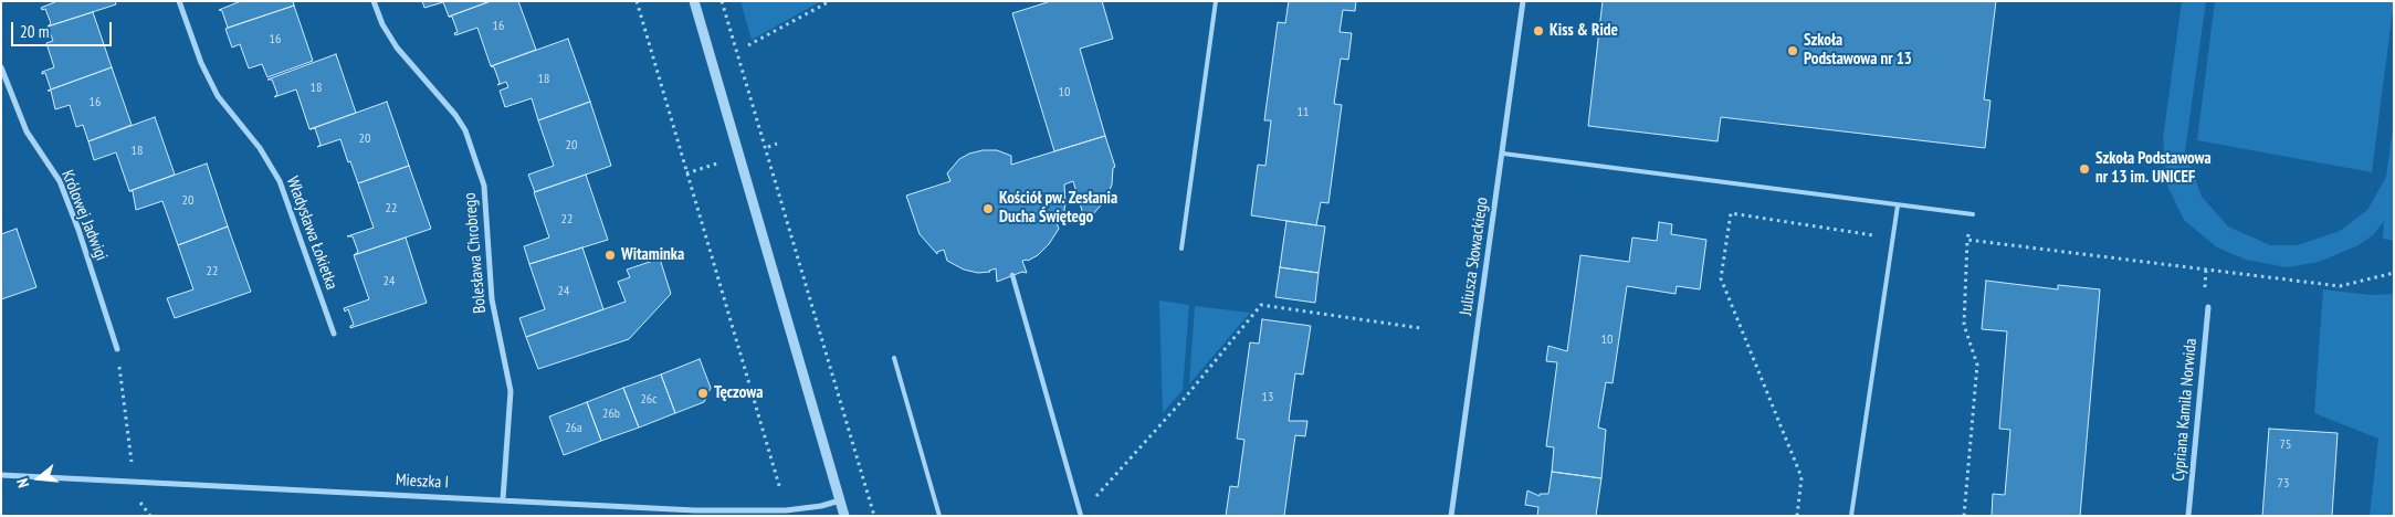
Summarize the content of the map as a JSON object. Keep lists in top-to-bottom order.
{
  "streets": {
    "street": [
      "Królowej Jadwigi",
      "Władysława Łokietka",
      "Bolesława Chrobrego",
      "Juliusza Słowackiego",
      "Cypriana Kamila Norwida",
      "Mieszka I"
    ]
  },
  "crossings": [
    ["Bolesława Chrobrego", "Mieszka I"]
  ],
  "places": [
    "Kiss & Ride",
    "Szkoła Podstawowa nr 13",
    "Szkoła Podstawowa nr 13 im. UNICEF",
    "Kościół pw. Zesłania Ducha Świętego",
    "Witaminka",
    "Tęczowa"
  ],
  "house_numbers": [
    "16",
    "16",
    "18",
    "18",
    "10",
    "16",
    "11",
    "20",
    "20",
    "18",
    "20",
    "22",
    "22",
    "22",
    "24",
    "24",
    "10",
    "13",
    "26c",
    "26b",
    "26a",
    "75",
    "73"
  ],
  "scale_bar": "20 m",
  "north": "left"
}
